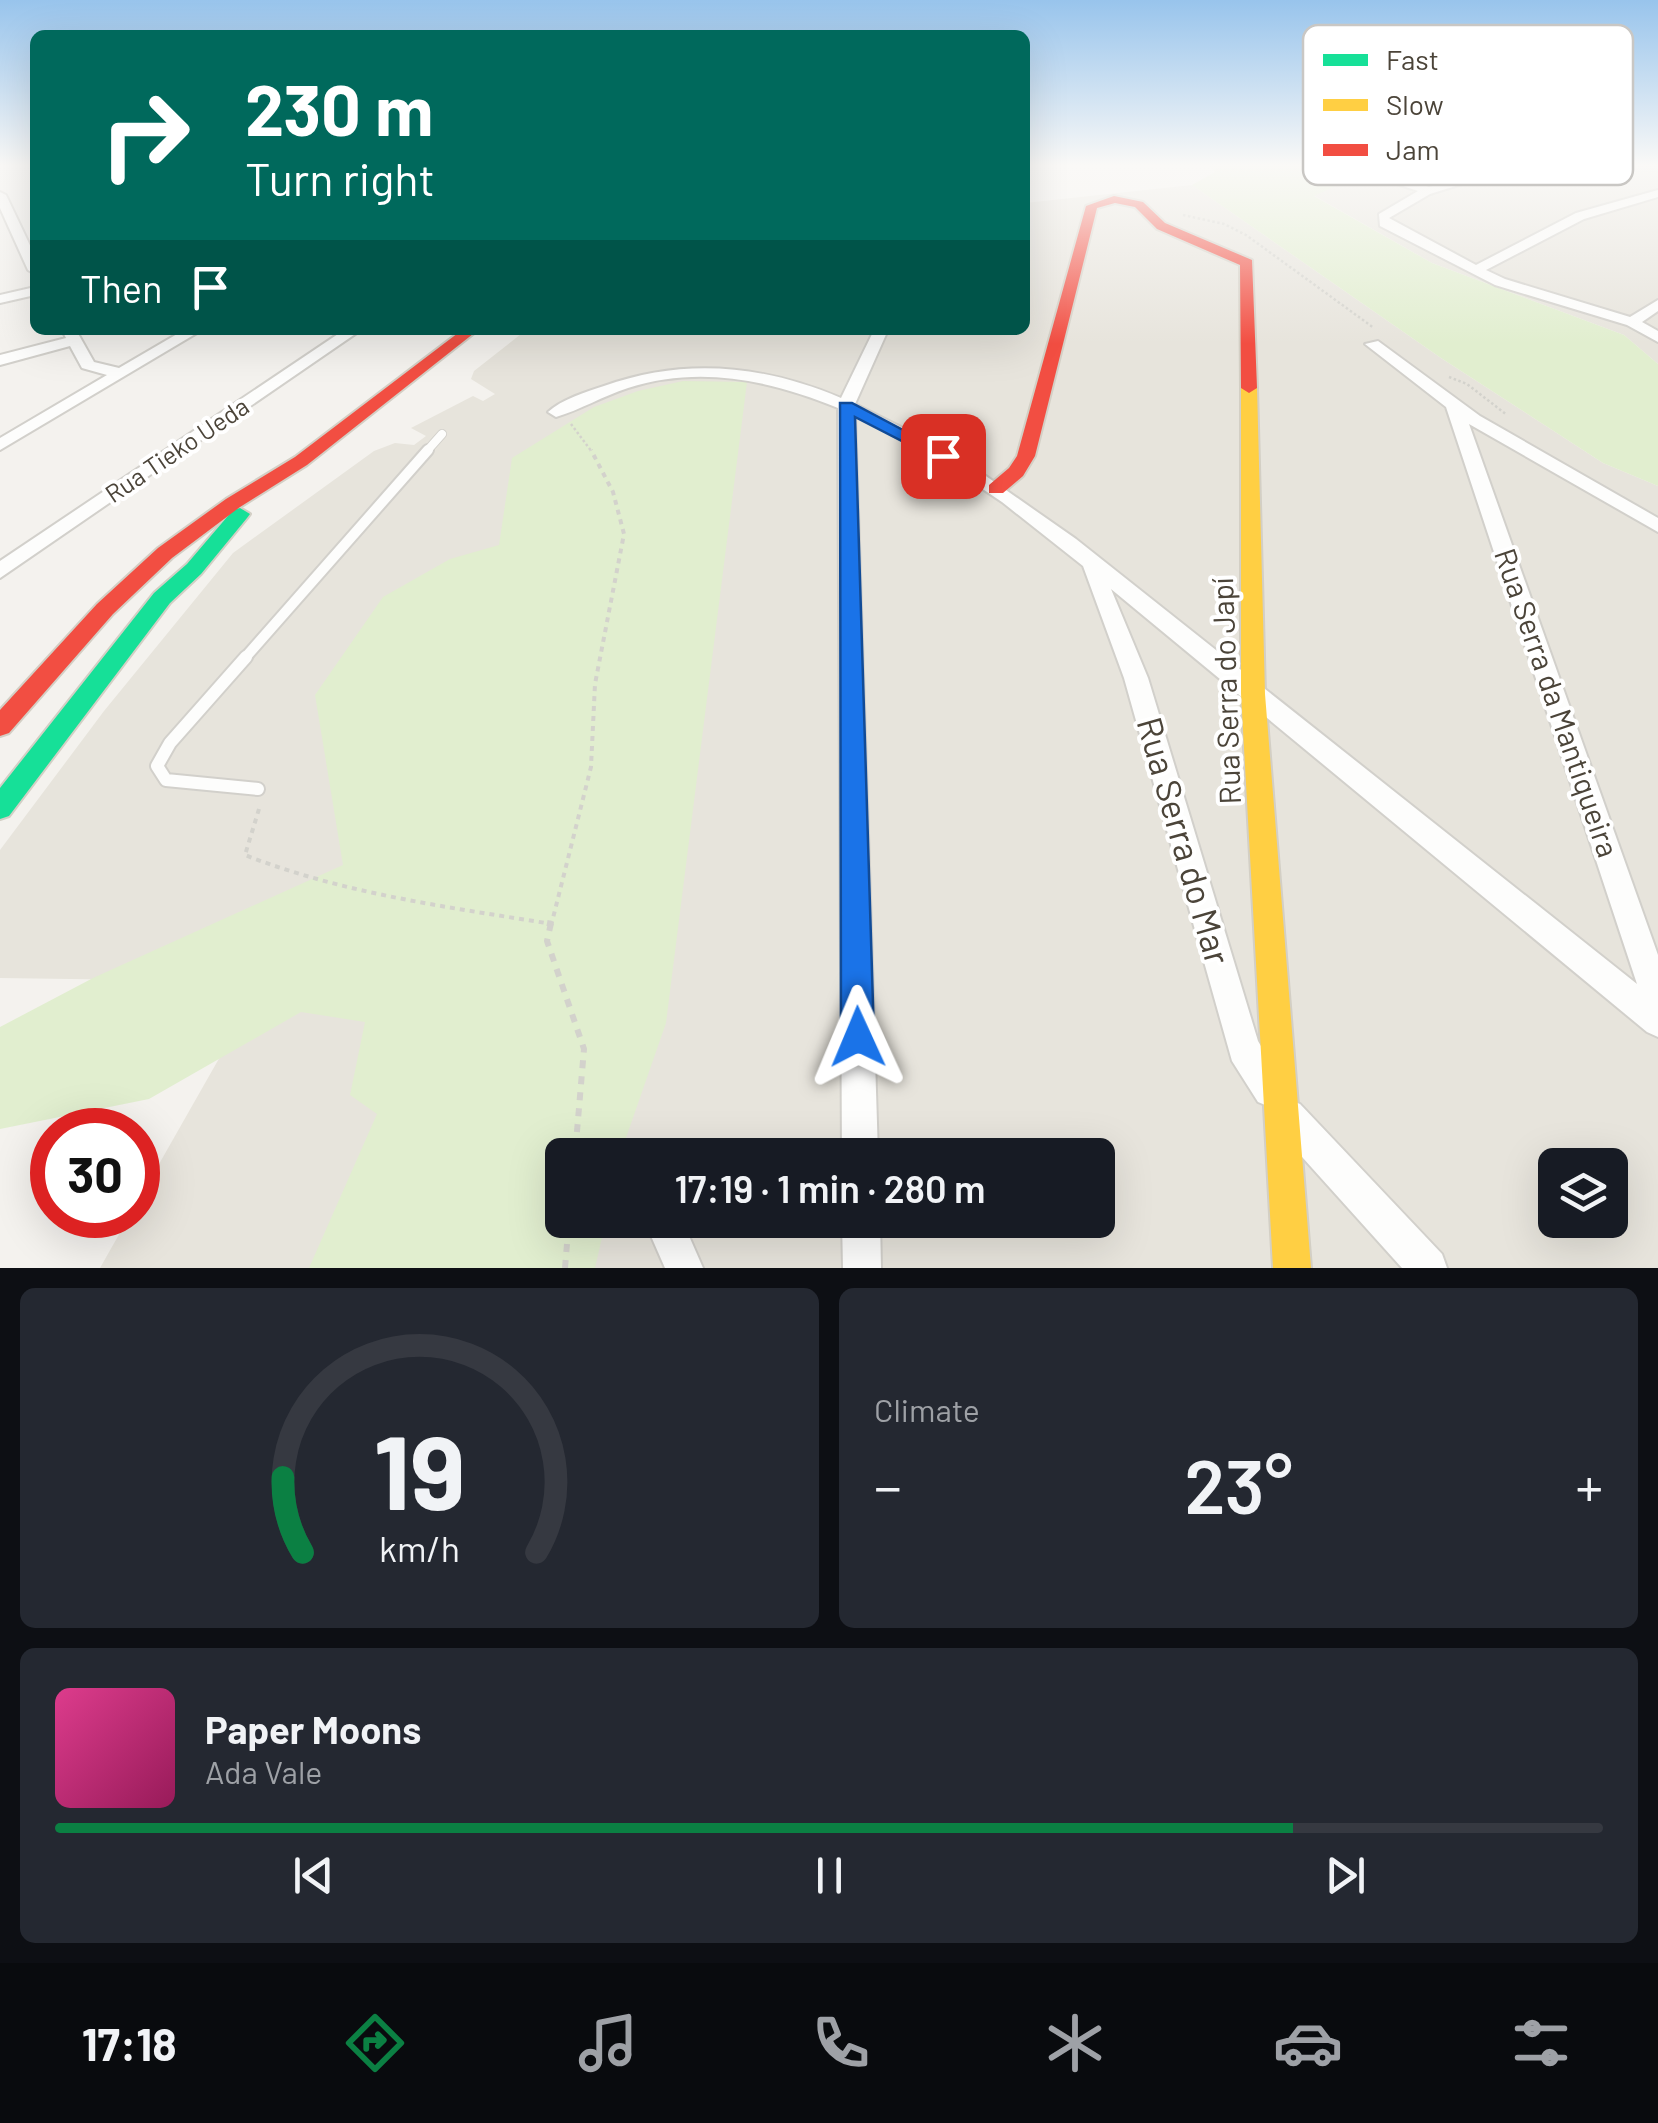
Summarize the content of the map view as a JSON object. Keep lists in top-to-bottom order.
{
  "streets": {
    "street": [
      "Rua Tieko Ueda",
      "Rua Serra do Japí",
      "Rua Serra da Mantiqueira",
      "Rua Serra do Mar"
    ]
  },
  "crossings": [
    ["Rua Serra do Japí", "Rua Serra do Mar"]
  ],
  "legend": ["Fast", "Slow", "Jam"],
  "page": {
    "turn": ["230 m", "Turn right"],
    "then": "Then",
    "limit": "30",
    "trip": "17:19 · 1 min · 280 m",
    "tile": "Climate",
    "heat": ["−", "23°", "+"],
    "song": ["Paper Moons", "Ada Vale"],
    "tabs": "17:18",
    "gauge": ["19", "km/h"]
  }
}
